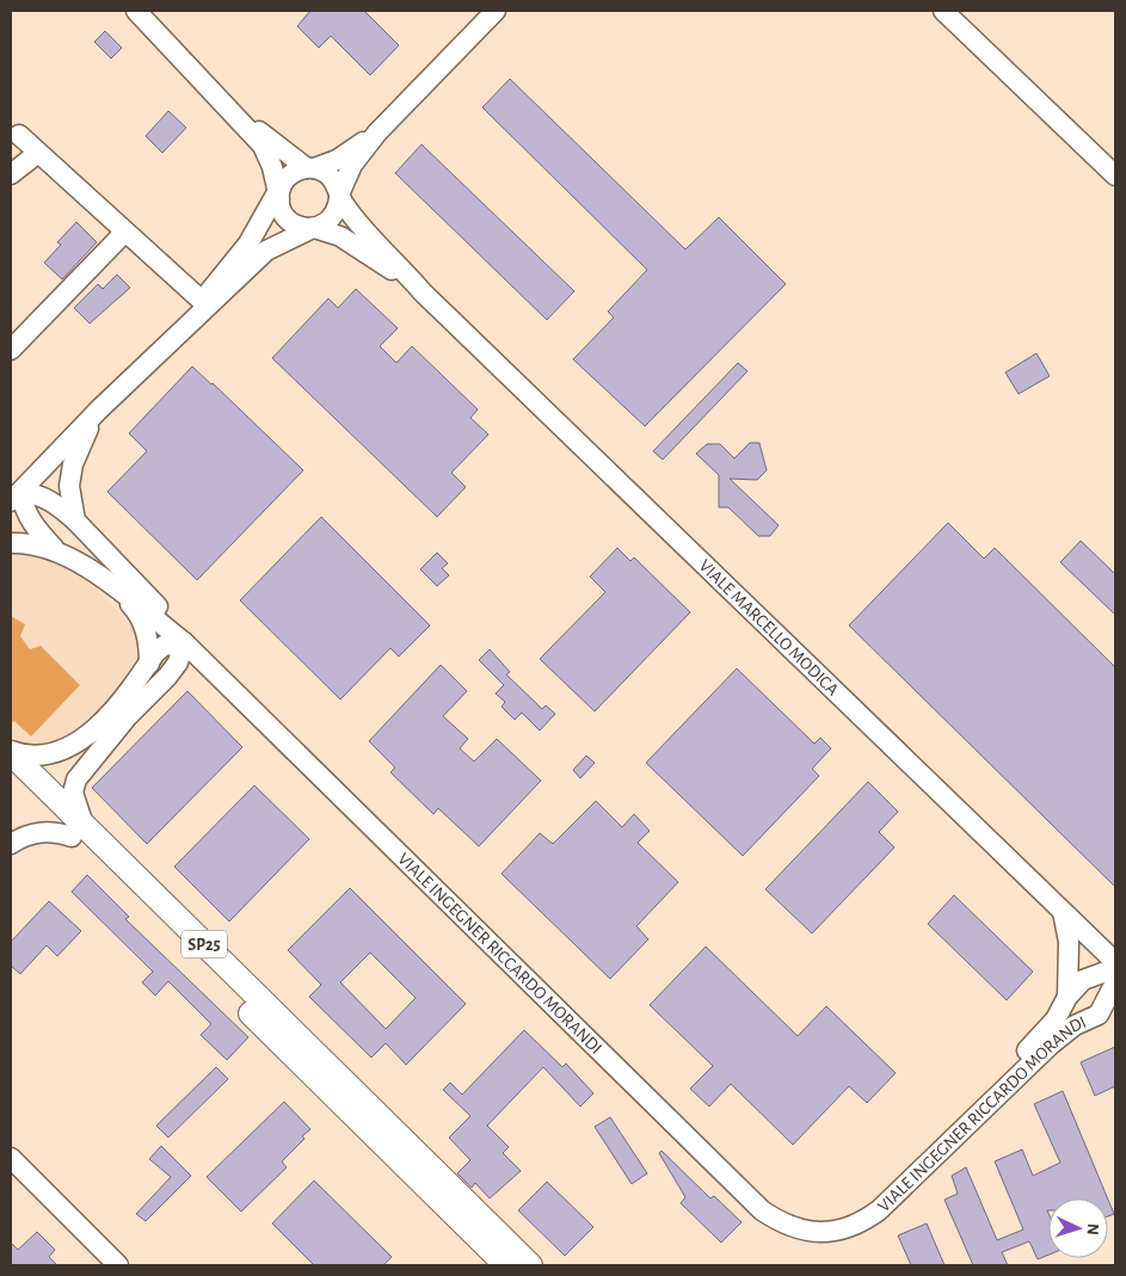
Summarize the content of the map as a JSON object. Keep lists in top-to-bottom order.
{
  "streets": {
    "main road": ["SP25"],
    "street": ["VIALE MARCELLO MODICA", "VIALE INGEGNER RICCARDO MORANDI"]
  },
  "north": "right"
}
